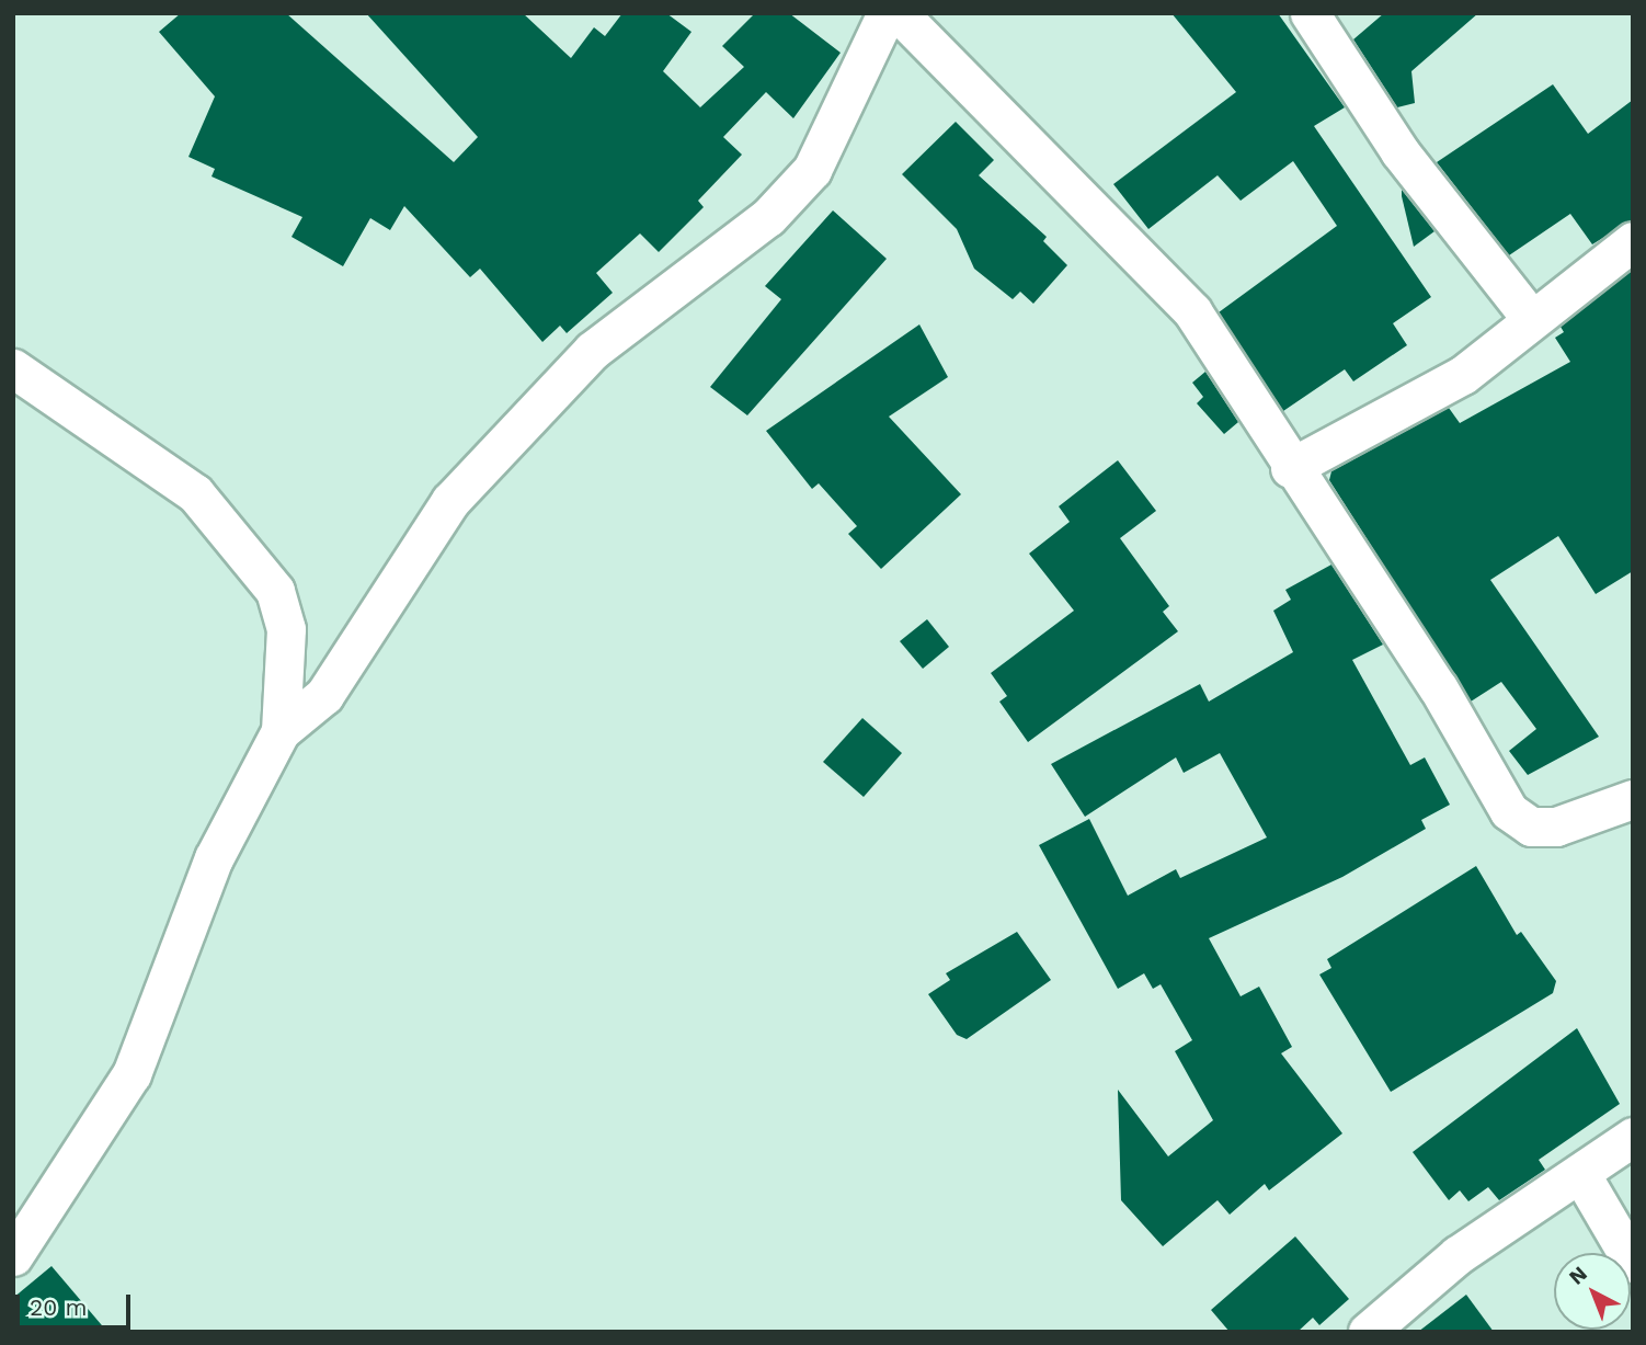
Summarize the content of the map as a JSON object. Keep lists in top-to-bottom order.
{
  "scale_bar": "20 m",
  "north": "top left"
}
